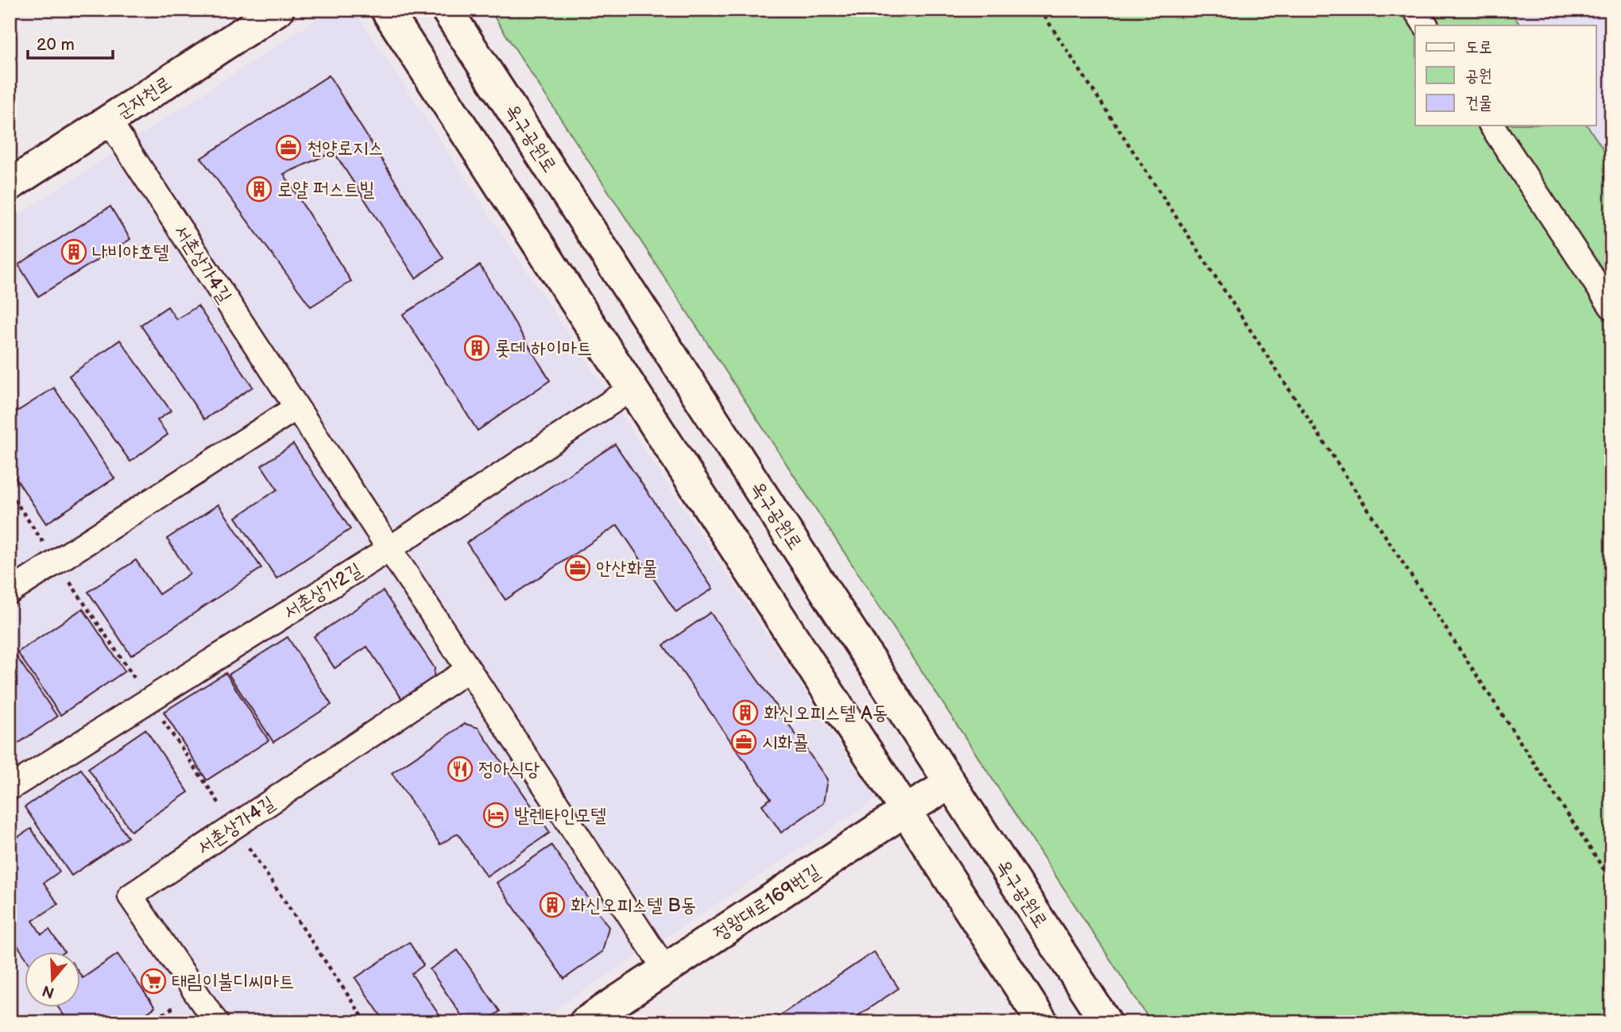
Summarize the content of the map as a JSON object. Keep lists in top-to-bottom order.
{
  "streets": {
    "street": [
      "군자천로",
      "옥구공원로",
      "서촌상가4길",
      "서촌상가2길",
      "정왕대로169번길"
    ]
  },
  "crossings": [
    ["군자천로", "서촌상가4길"],
    ["옥구공원로", "정왕대로169번길"],
    ["서촌상가4길", "서촌상가2길"],
    ["서촌상가4길", "정왕대로169번길"]
  ],
  "places": {
    "office": ["천양로지스", "안산화물", "시화콜"],
    "building": [
      "로얄 퍼스트빌",
      "나비야호텔",
      "롯데 하이마트",
      "화신오피스텔 A동",
      "화신오피스텔 B동"
    ],
    "restaurant": ["정아식당"],
    "hotel": ["발렌타인모텔"],
    "supermarket": ["태림이불디씨마트"]
  },
  "legend": ["도로", "공원", "건물"],
  "scale_bar": "20 m",
  "north": "bottom"
}
